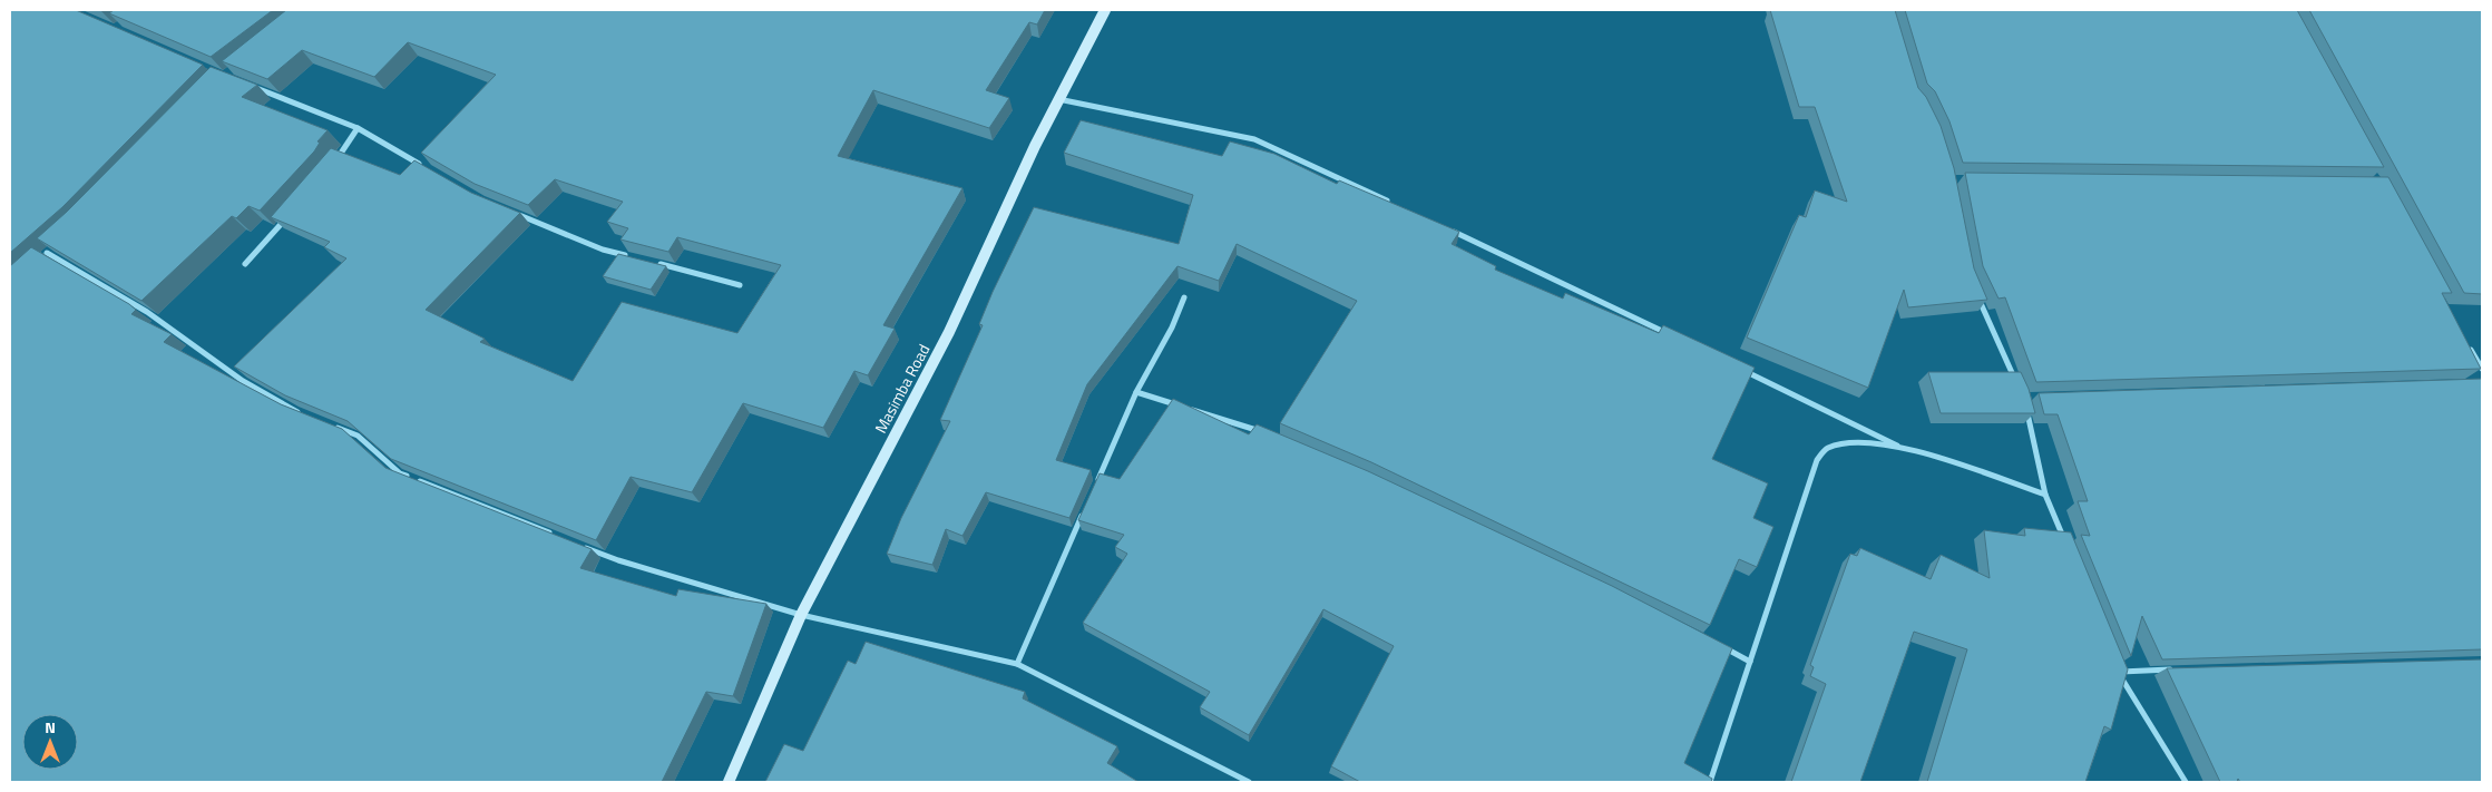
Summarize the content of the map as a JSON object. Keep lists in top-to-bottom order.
{
  "streets": {
    "street": ["Masimba Road"]
  },
  "north": "top"
}
